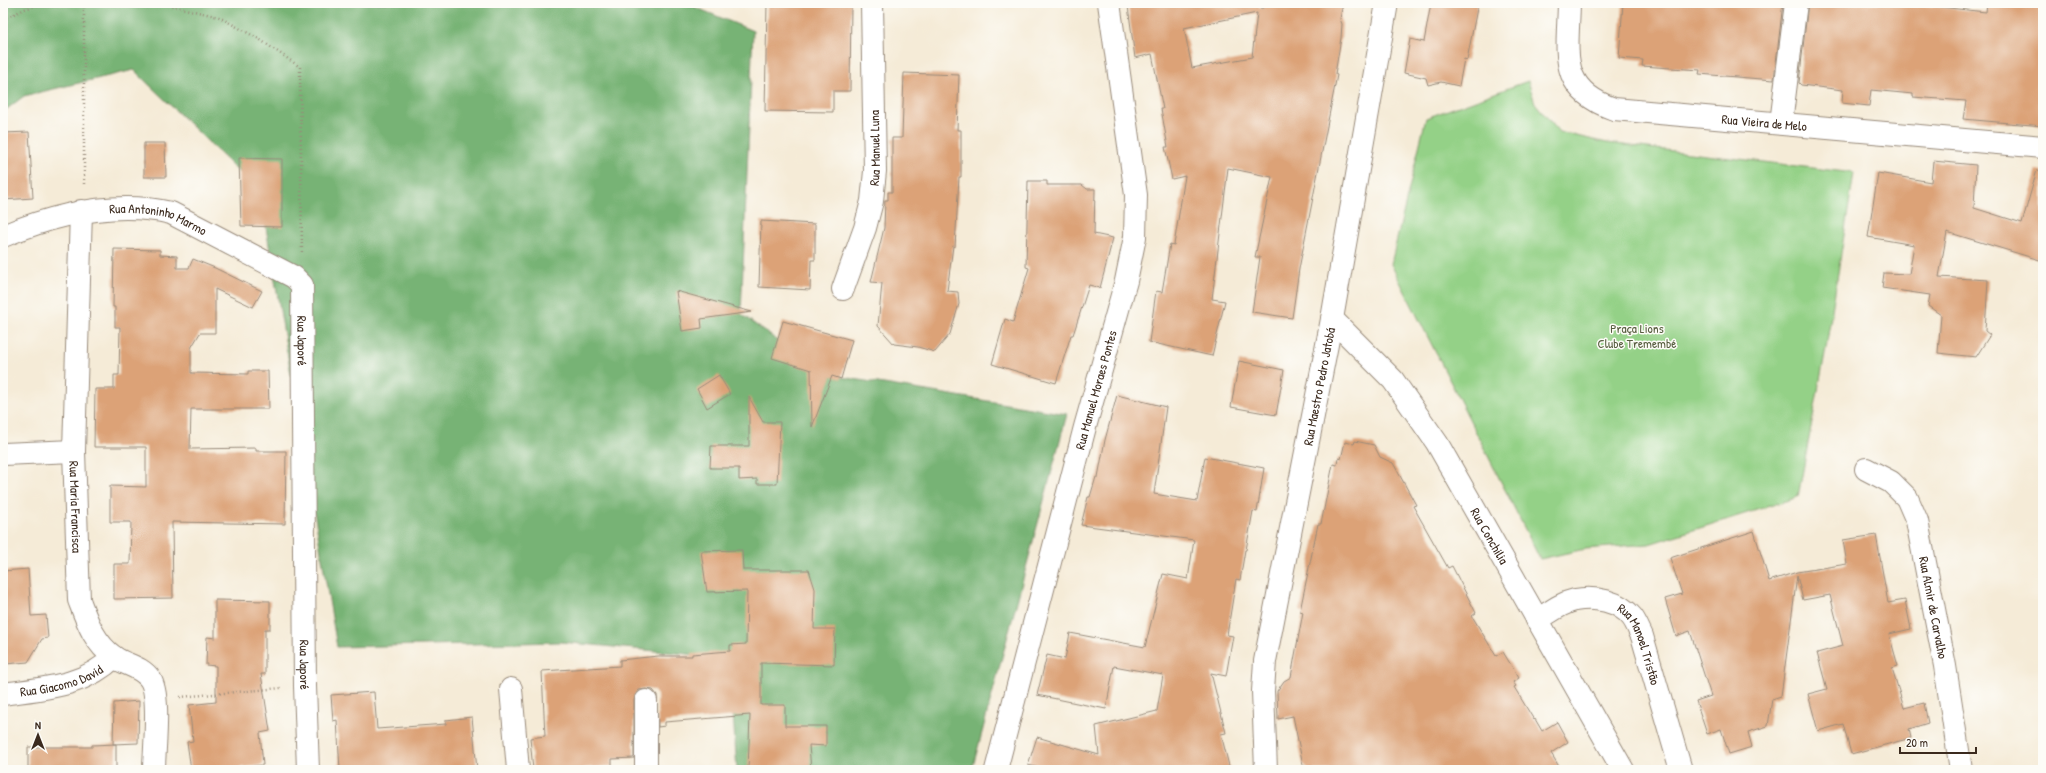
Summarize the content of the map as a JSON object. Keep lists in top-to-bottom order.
{
  "streets": {
    "street": [
      "Rua Vieira de Melo",
      "Rua Manuel Luna",
      "Rua Antoninho Marmo",
      "Rua Japoré",
      "Rua Maestro Pedro Jatobá",
      "Rua Manuel Moraes Pontes",
      "Rua Maria Francisca",
      "Rua Conchilia",
      "Rua Almir de Carvalho",
      "Rua Manoel Tristão",
      "Rua Giacomo David"
    ]
  },
  "crossings": [
    ["Rua Antoninho Marmo", "Rua Japoré"],
    ["Rua Antoninho Marmo", "Rua Maria Francisca"],
    ["Rua Maestro Pedro Jatobá", "Rua Conchilia"],
    ["Rua Maria Francisca", "Rua Giacomo David"],
    ["Rua Conchilia", "Rua Manoel Tristão"]
  ],
  "parks": ["Praça Lions Clube Tremembé"],
  "scale_bar": "20 m",
  "north": "top"
}
